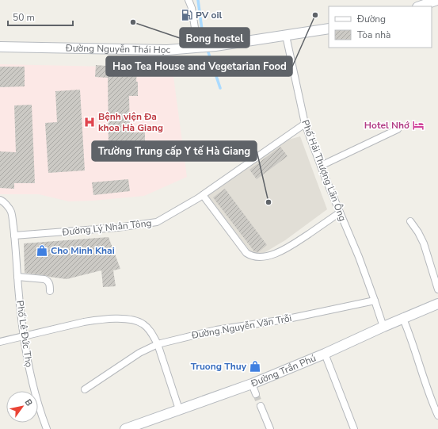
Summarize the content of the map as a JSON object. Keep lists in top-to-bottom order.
{
  "streets": {
    "main road": ["Đường Nguyễn Thái Học", "Đường Trần Phú"],
    "street": [
      "Phố Hải Thượng Lãn Ông",
      "Đường Lý Nhân Tông",
      "Đường Nguyễn Văn Trỗi",
      "Phố Lê Đức Thọ"
    ]
  },
  "crossings": [
    ["Đường Nguyễn Thái Học", "Phố Hải Thượng Lãn Ông"],
    ["Phố Hải Thượng Lãn Ông", "Đường Lý Nhân Tông"],
    ["Phố Hải Thượng Lãn Ông", "Đường Nguyễn Văn Trỗi"],
    ["Đường Lý Nhân Tông", "Phố Lê Đức Thọ"]
  ],
  "places": {
    "fuel station": ["PV oil"],
    "other": ["Hao Tea House and Vegetarian Food", "Bong hostel", "Trường Trung cấp Y tế Hà Giang"],
    "hospital": ["Bệnh viện Đa khoa Hà Giang"],
    "hotel": ["Hotel Nhớ"],
    "shop": ["Cho Minh Khai", "Truong Thuy"]
  },
  "legend": ["Đường", "Tòa nhà"],
  "scale_bar": "50 m",
  "north": "top right"
}
